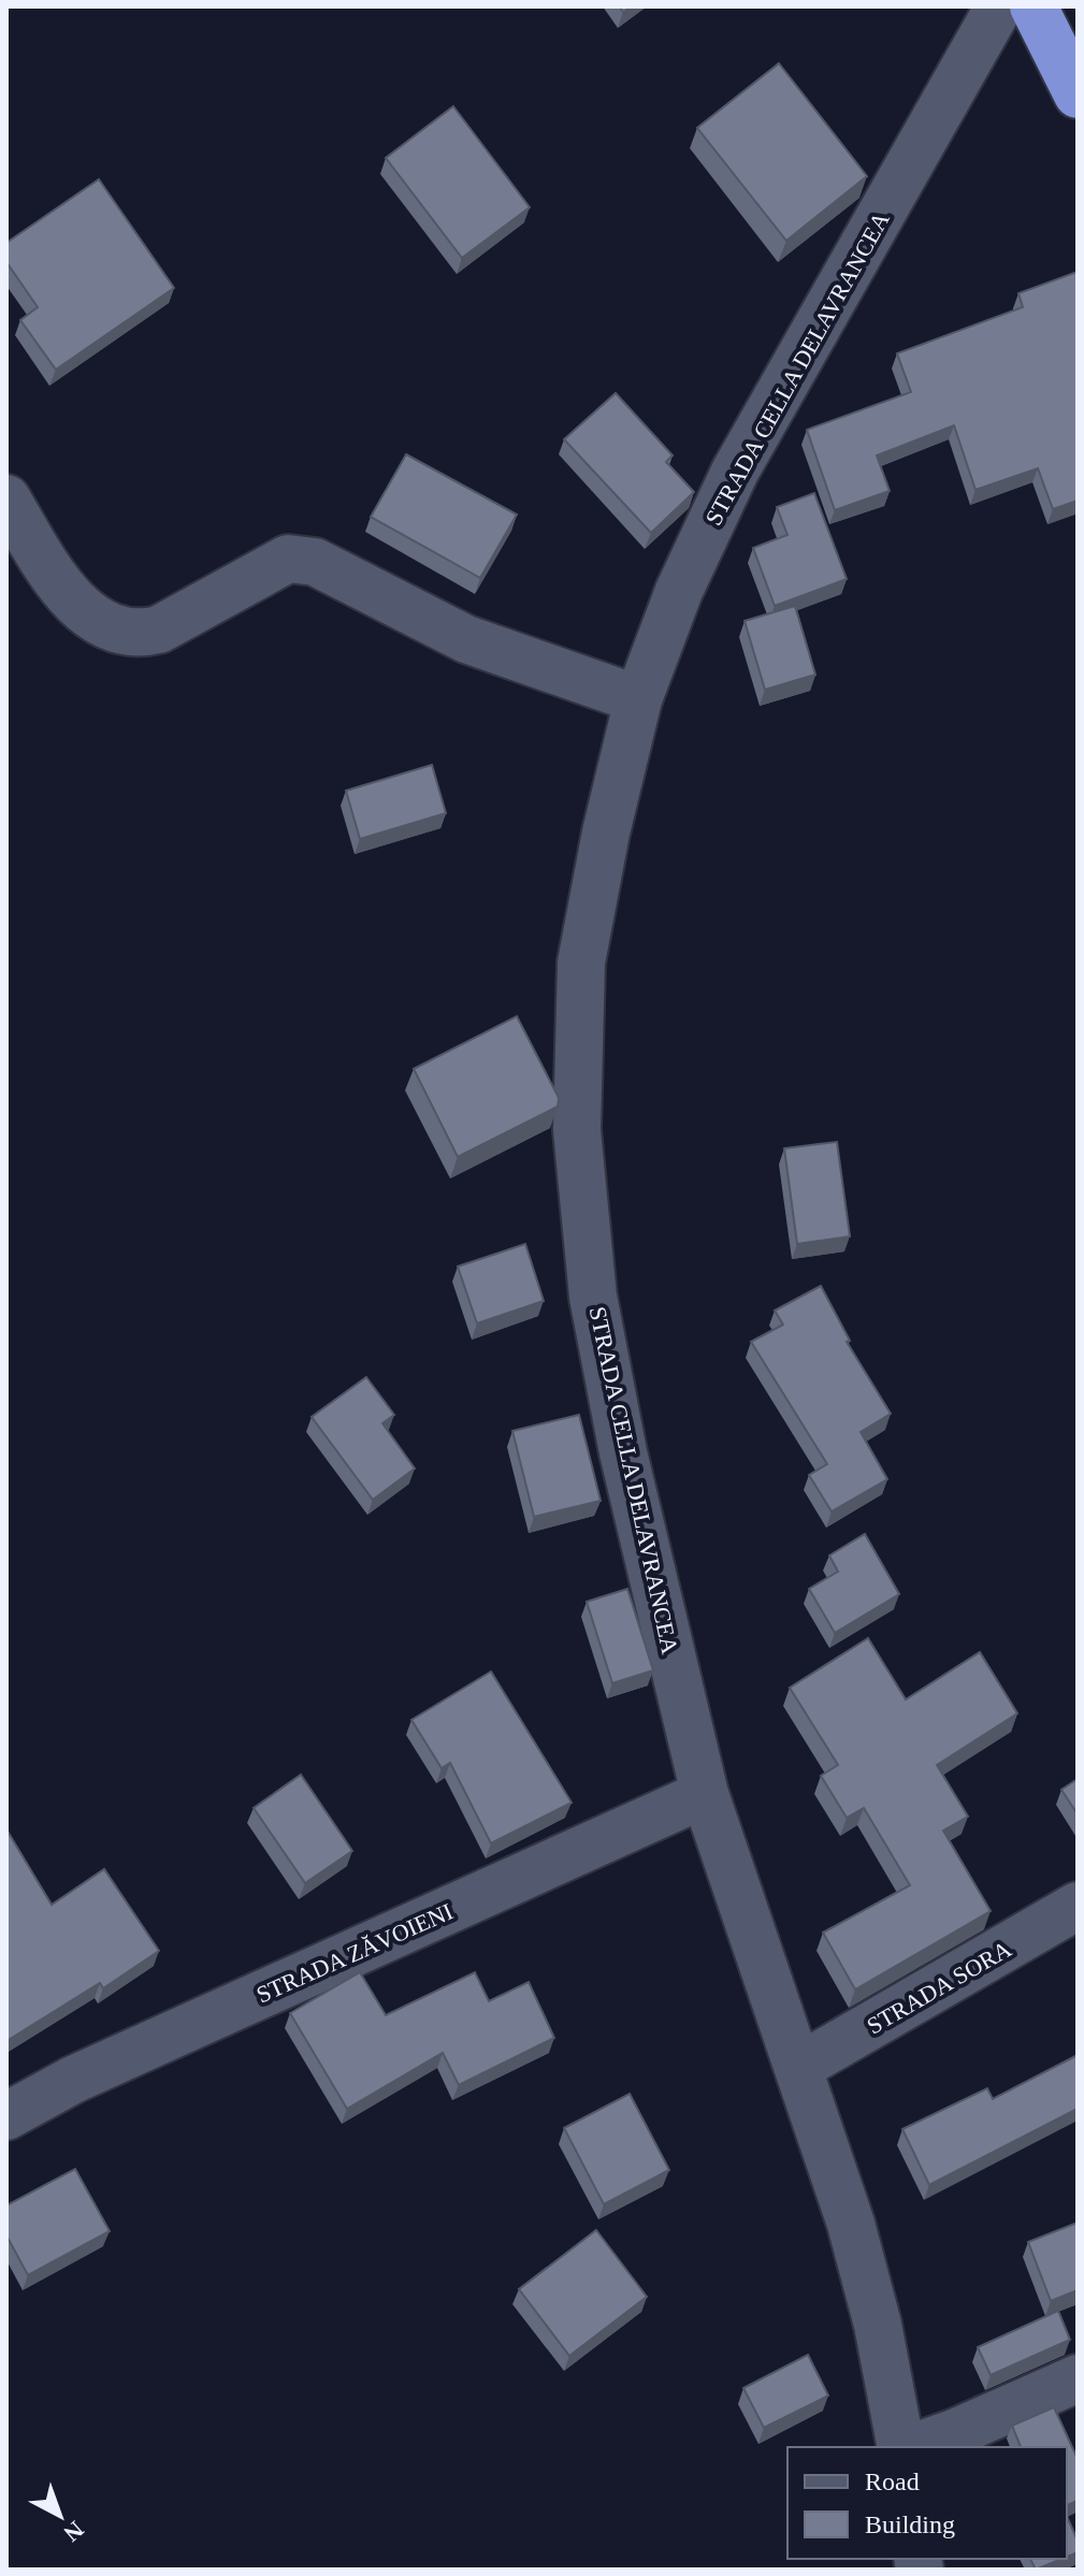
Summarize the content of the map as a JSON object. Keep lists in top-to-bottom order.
{
  "streets": {
    "street": ["STRADA CELLA DELAVRANCEA", "STRADA ZĂVOIENI", "STRADA SORA"]
  },
  "crossings": [
    ["STRADA CELLA DELAVRANCEA", "STRADA ZĂVOIENI"],
    ["STRADA CELLA DELAVRANCEA", "STRADA SORA"]
  ],
  "legend": ["Road", "Building"],
  "north": "bottom right"
}
